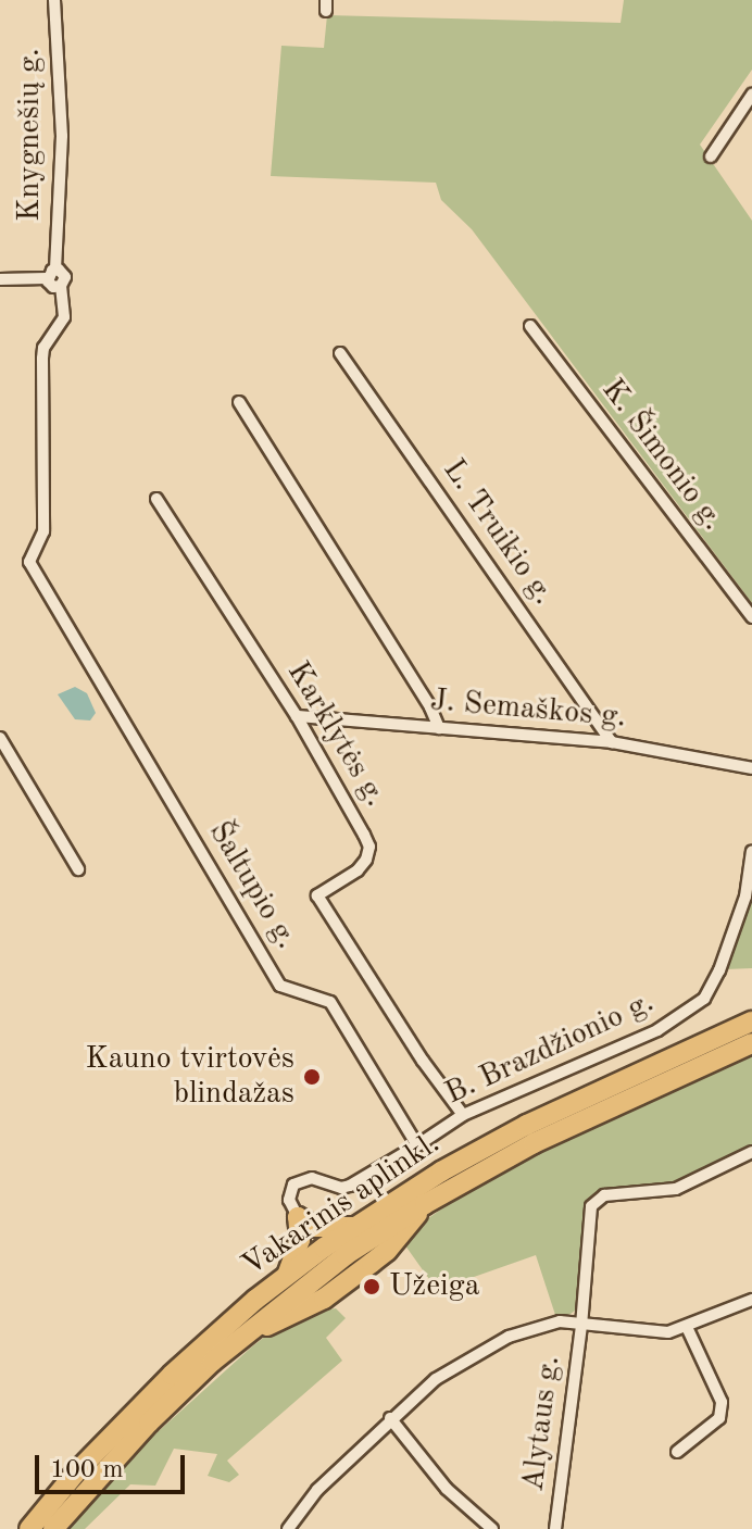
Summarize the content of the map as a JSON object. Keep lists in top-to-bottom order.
{
  "streets": {
    "highway": ["Vakarinis aplinkl."],
    "street": [
      "Knygnešių g.",
      "K. Šimonio g.",
      "L. Truikio g.",
      "J. Semaškos g.",
      "Karklytės g.",
      "Šaltupio g.",
      "B. Brazdžionio g.",
      "Alytaus g."
    ]
  },
  "crossings": [
    ["Knygnešių g.", "Šaltupio g."],
    ["L. Truikio g.", "J. Semaškos g."],
    ["J. Semaškos g.", "Karklytės g."],
    ["Karklytės g.", "B. Brazdžionio g."],
    ["Šaltupio g.", "B. Brazdžionio g."]
  ],
  "places": ["Kauno tvirtovės blindažas", "Užeiga"],
  "scale_bar": "100 m"
}
